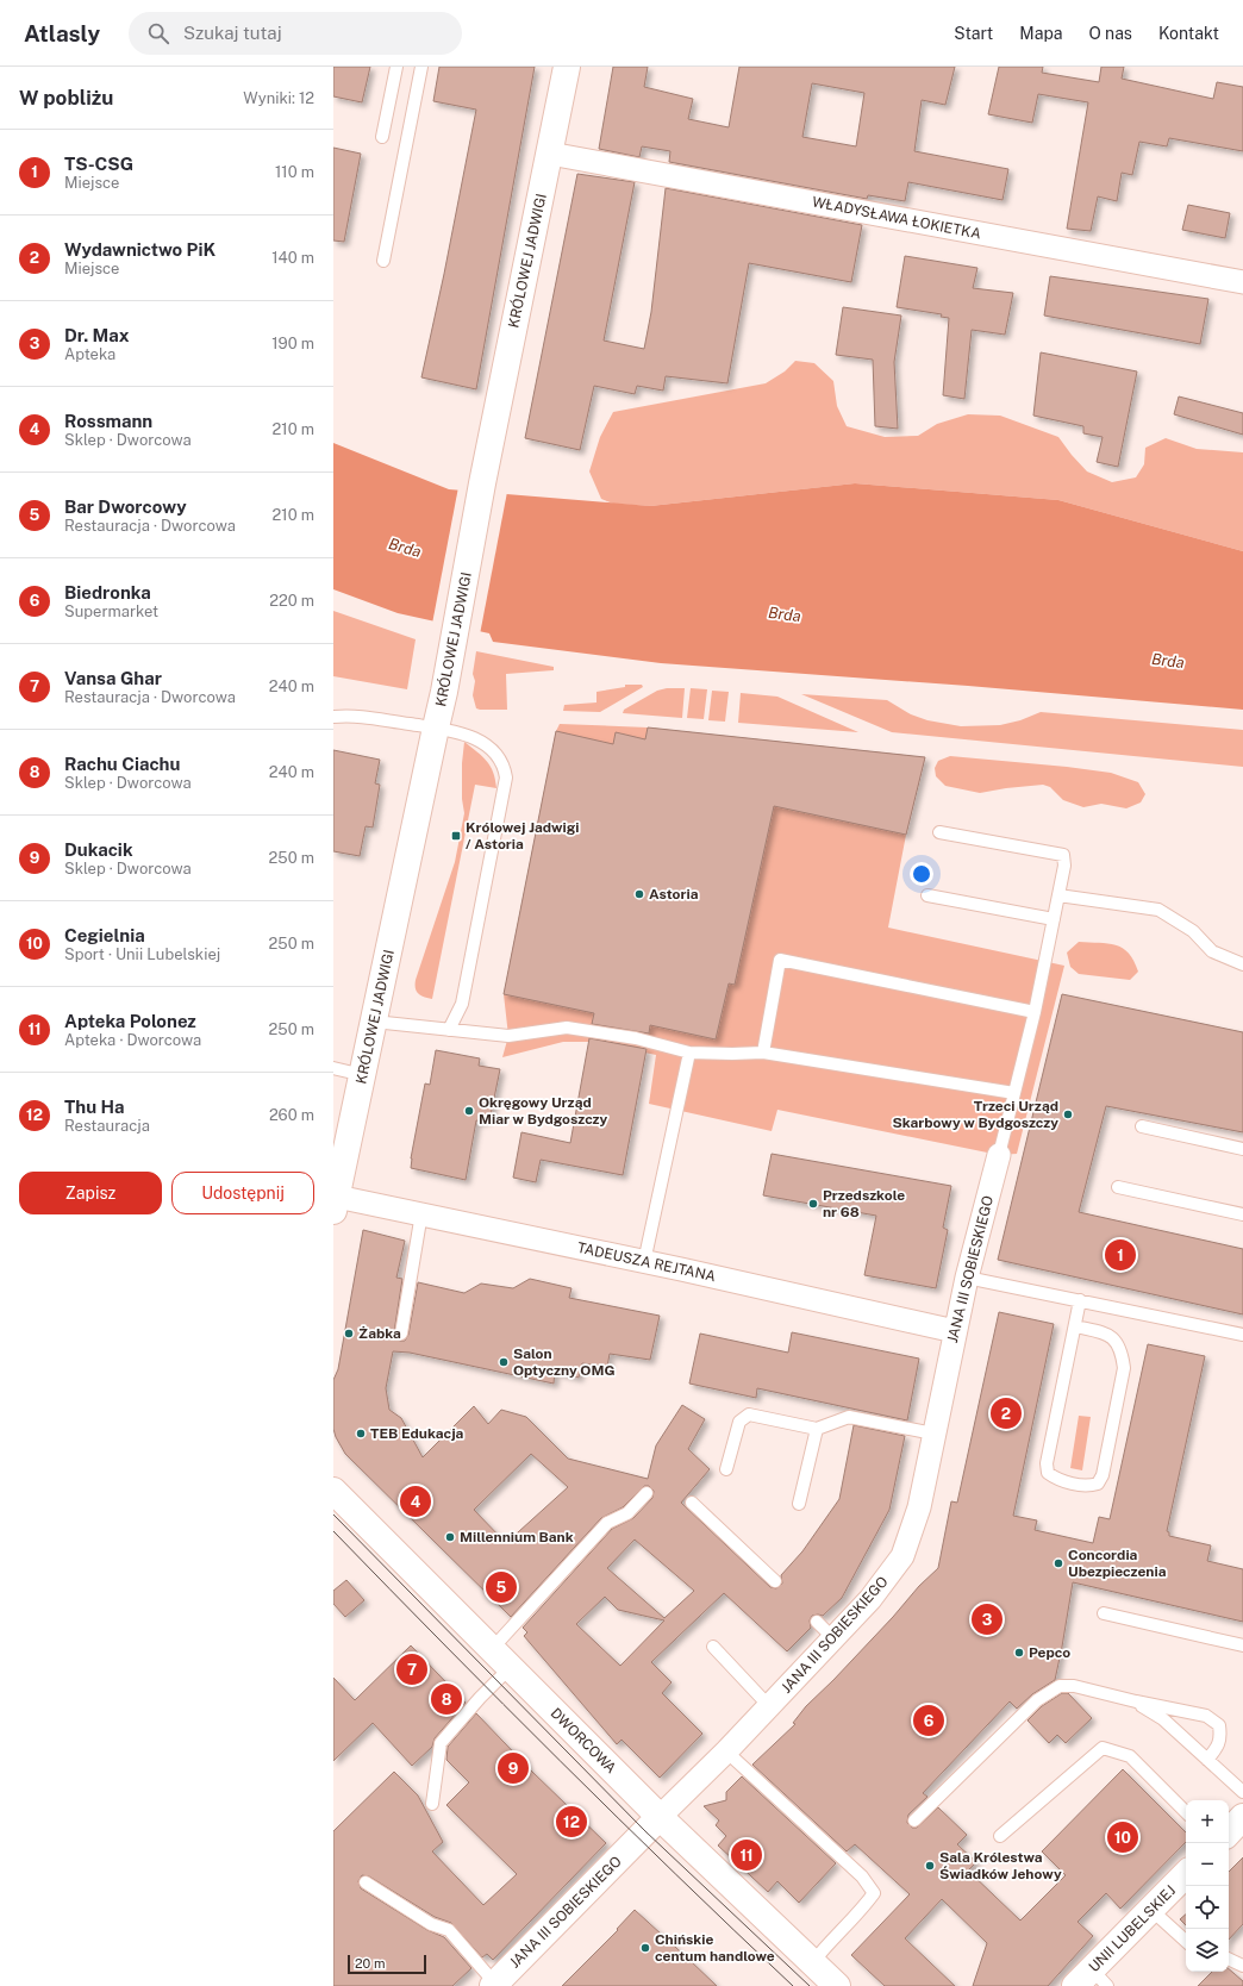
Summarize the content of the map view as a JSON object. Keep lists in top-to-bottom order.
{
  "streets": {
    "street": [
      "WŁADYSŁAWA ŁOKIETKA",
      "KRÓLOWEJ JADWIGI",
      "TADEUSZA REJTANA",
      "JANA III SOBIESKIEGO",
      "DWORCOWA",
      "UNII LUBELSKIEJ"
    ]
  },
  "crossings": [
    ["WŁADYSŁAWA ŁOKIETKA", "KRÓLOWEJ JADWIGI"],
    ["KRÓLOWEJ JADWIGI", "TADEUSZA REJTANA"],
    ["TADEUSZA REJTANA", "JANA III SOBIESKIEGO"],
    ["JANA III SOBIESKIEGO", "DWORCOWA"]
  ],
  "water": ["Brda"],
  "places": {
    "transit": ["Królowej Jadwigi / Astoria"],
    "other": [
      "Astoria",
      "Okręgowy Urząd Miar w Bydgoszczy",
      "Trzeci Urząd Skarbowy w Bydgoszczy",
      "Przedszkole nr 68",
      "Żabka",
      "Salon Optyczny OMG",
      "TEB Edukacja",
      "Millennium Bank",
      "Concordia Ubezpieczenia",
      "Pepco",
      "Sala Królestwa Świadków Jehowy",
      "Chińskie centum handlowe"
    ]
  },
  "scale_bar": "20 m",
  "page": {
    "header": "Atlasly",
    "search": "Szukaj tutaj",
    "nav": [
      "Start",
      "Mapa",
      "O nas",
      "Kontakt"
    ],
    "heading": ["W pobliżu", "Wyniki: 12"],
    "list": [
      {
        "mark": "1",
        "name": "TS-CSG",
        "note": "Miejsce",
        "value": "110 m"
      },
      {
        "mark": "2",
        "name": "Wydawnictwo PiK",
        "note": "Miejsce",
        "value": "140 m"
      },
      {
        "mark": "3",
        "name": "Dr. Max",
        "note": "Apteka",
        "value": "190 m"
      },
      {
        "mark": "4",
        "name": "Rossmann",
        "note": "Sklep · Dworcowa",
        "value": "210 m"
      },
      {
        "mark": "5",
        "name": "Bar Dworcowy",
        "note": "Restauracja · Dworcowa",
        "value": "210 m"
      },
      {
        "mark": "6",
        "name": "Biedronka",
        "note": "Supermarket",
        "value": "220 m"
      },
      {
        "mark": "7",
        "name": "Vansa Ghar",
        "note": "Restauracja · Dworcowa",
        "value": "240 m"
      },
      {
        "mark": "8",
        "name": "Rachu Ciachu",
        "note": "Sklep · Dworcowa",
        "value": "240 m"
      },
      {
        "mark": "9",
        "name": "Dukacik",
        "note": "Sklep · Dworcowa",
        "value": "250 m"
      },
      {
        "mark": "10",
        "name": "Cegielnia",
        "note": "Sport · Unii Lubelskiej",
        "value": "250 m"
      },
      {
        "mark": "11",
        "name": "Apteka Polonez",
        "note": "Apteka · Dworcowa",
        "value": "250 m"
      },
      {
        "mark": "12",
        "name": "Thu Ha",
        "note": "Restauracja",
        "value": "260 m"
      }
    ],
    "buttons": ["Zapisz", "Udostępnij"],
    "pins": [
      "1",
      "2",
      "4",
      "5",
      "3",
      "7",
      "8",
      "6",
      "9",
      "12",
      "10",
      "11"
    ],
    "map_buttons": ["+", "−"],
    "scale": "20 m"
  }
}
